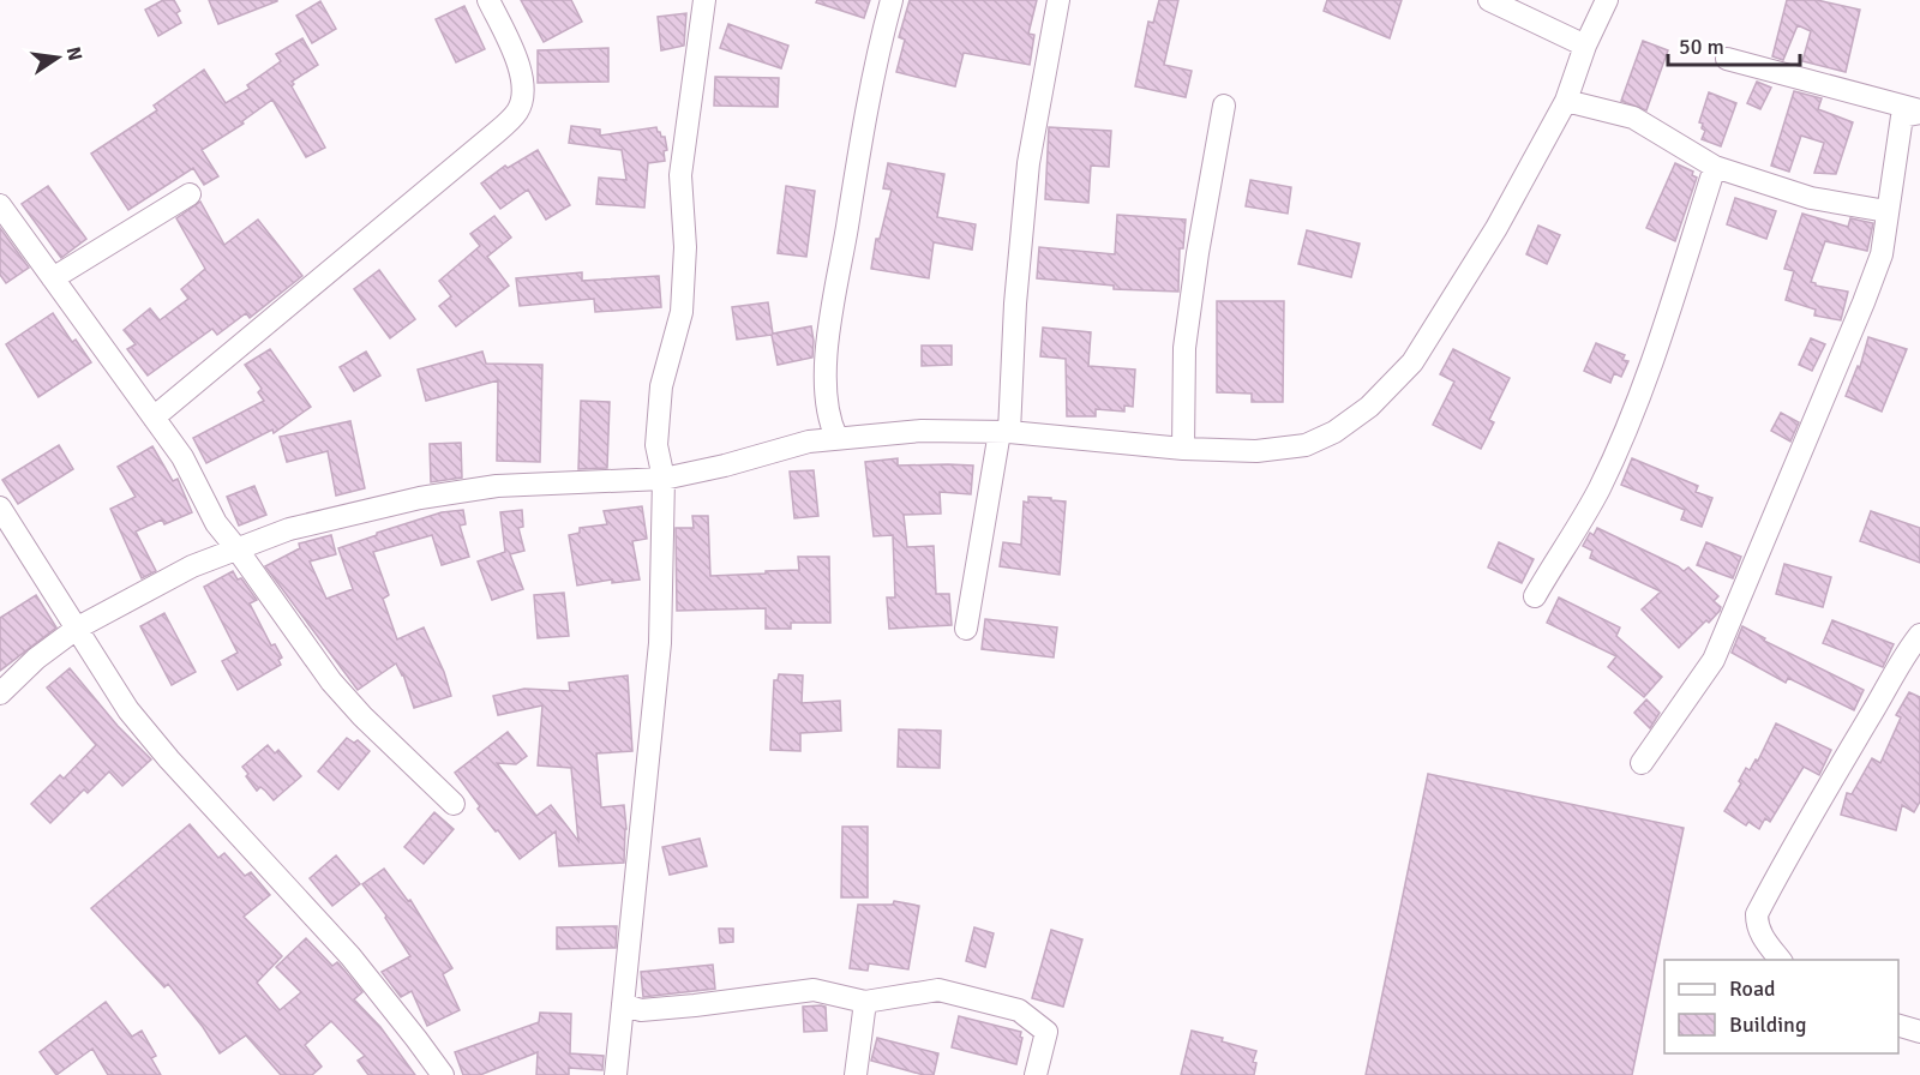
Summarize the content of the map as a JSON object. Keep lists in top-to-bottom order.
{
  "legend": ["Road", "Building"],
  "scale_bar": "50 m",
  "north": "right"
}
